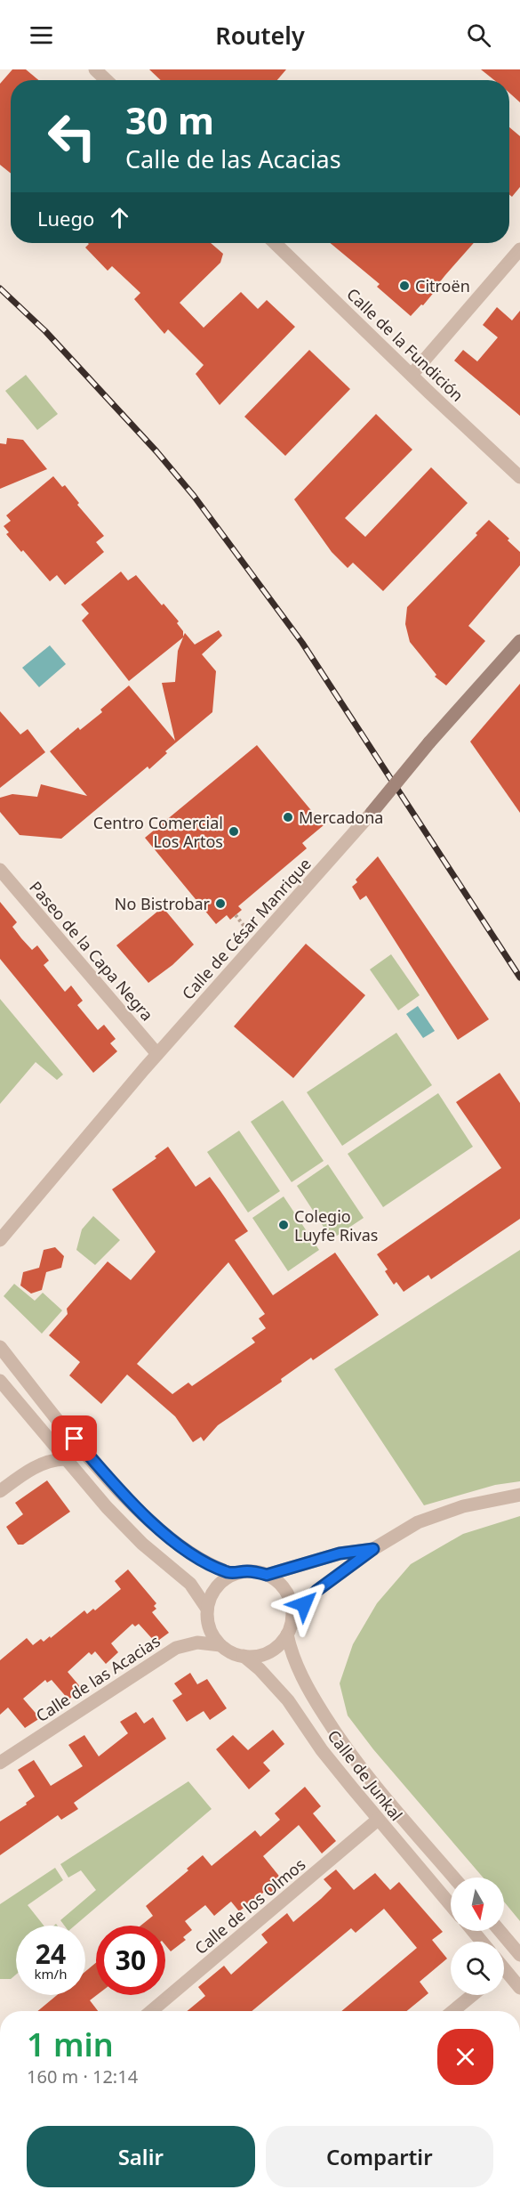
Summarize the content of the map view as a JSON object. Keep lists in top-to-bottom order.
{
  "streets": {
    "street": [
      "Calle de la Fundición",
      "Calle de César Manrique",
      "Paseo de la Capa Negra",
      "Calle de las Acacias",
      "Calle de Junkal",
      "Calle de los Olmos"
    ]
  },
  "crossings": [
    ["Calle de César Manrique", "Paseo de la Capa Negra"],
    ["Calle de las Acacias", "Calle de Junkal"],
    ["Calle de Junkal", "Calle de los Olmos"]
  ],
  "places": [
    "Citroën",
    "Mercadona",
    "Centro Comercial Los Artos",
    "No Bistrobar",
    "Colegio Luyfe Rivas"
  ],
  "north": "bottom",
  "page": {
    "header": "Routely",
    "turn": ["30 m", "Calle de las Acacias"],
    "then": "Luego",
    "speed": "24 km/h",
    "limit": "30",
    "heading": ["1 min", "160 m · 12:14"],
    "buttons": ["Salir", "Compartir"]
  }
}
